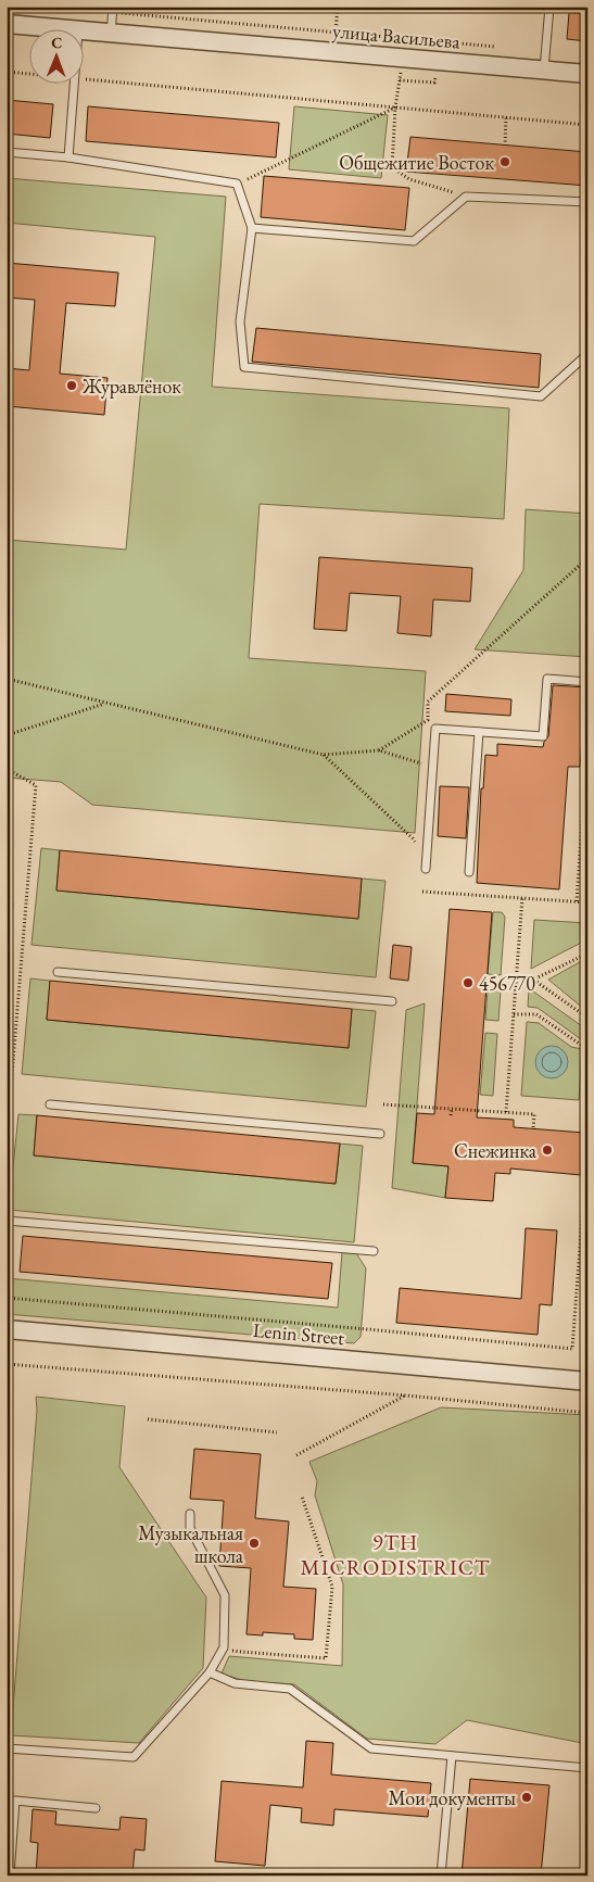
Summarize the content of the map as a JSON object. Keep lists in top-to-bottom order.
{
  "streets": {
    "street": ["улица Васильева", "Lenin Street"]
  },
  "districts": ["9TH MICRODISTRICT"],
  "places": [
    "Общежитие Восток",
    "Журавлёнок",
    "456770",
    "Снежинка",
    "Музыкальная школа",
    "Мои документы"
  ],
  "north": "top"
}
